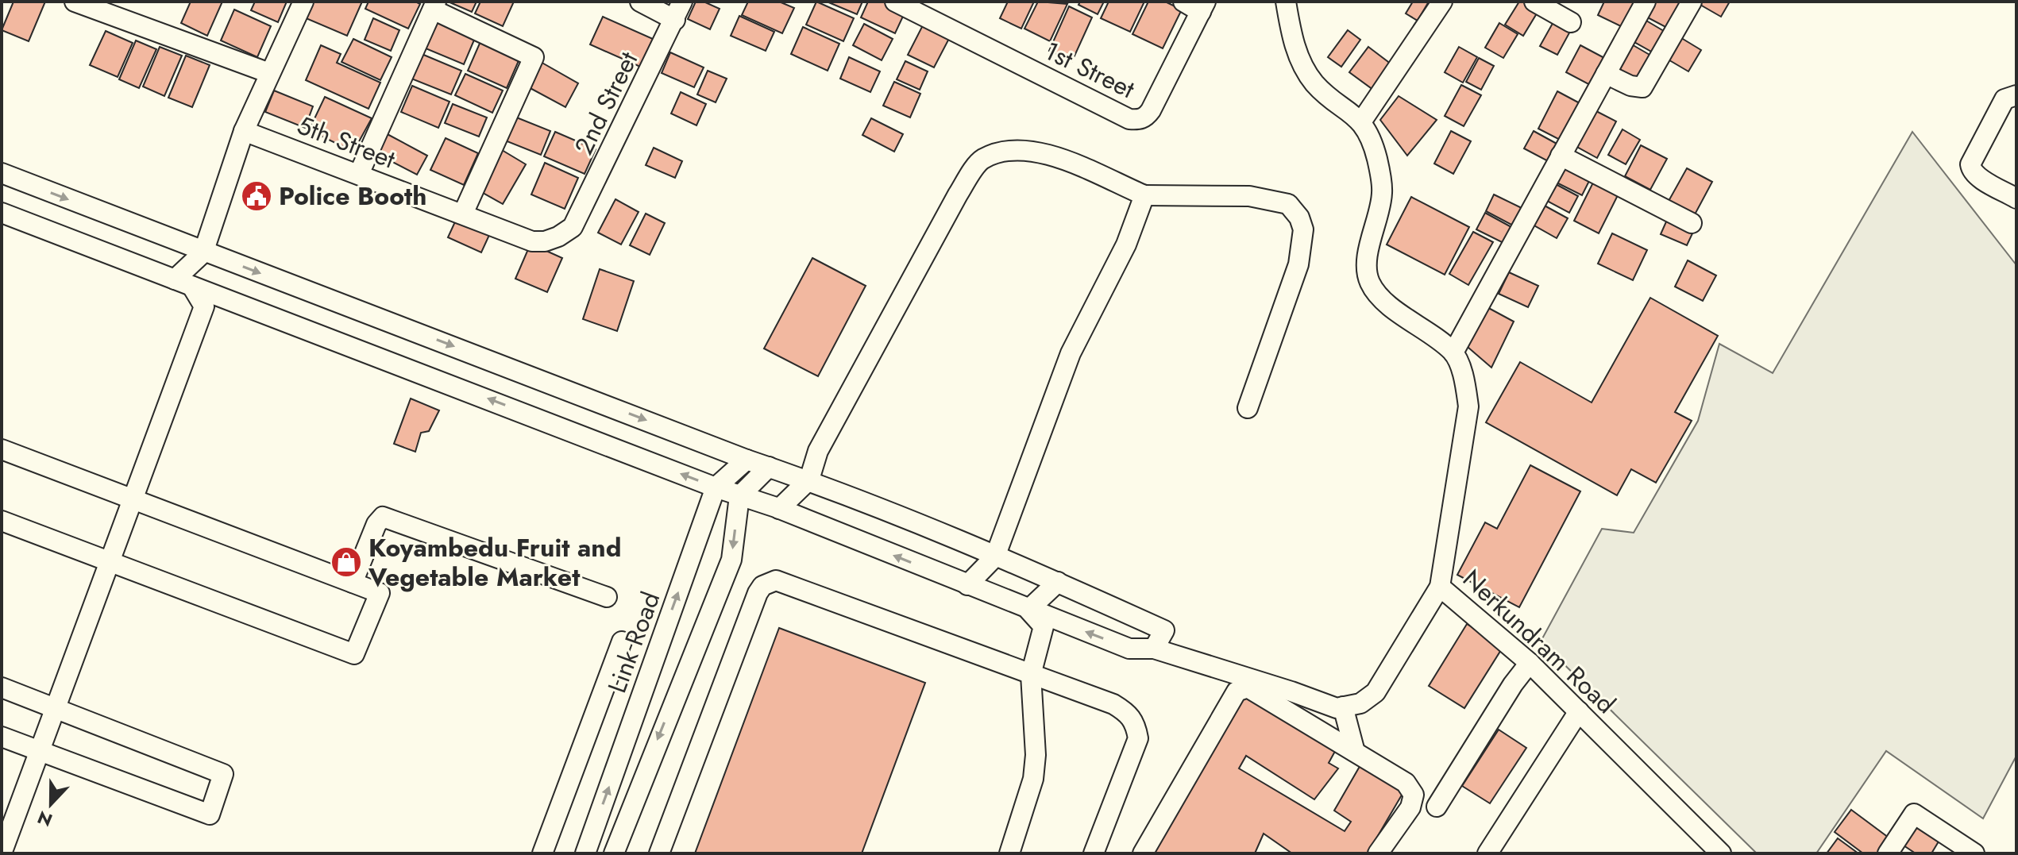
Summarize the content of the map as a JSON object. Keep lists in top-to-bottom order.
{
  "streets": {
    "street": [
      "1st Street",
      "2nd Street",
      "5th Street",
      "Nerkundram Road",
      "Link Road"
    ]
  },
  "crossings": [
    ["2nd Street", "5th Street"]
  ],
  "places": {
    "public building": ["Police Booth"],
    "shop": ["Koyambedu Fruit and Vegetable Market"]
  },
  "north": "bottom"
}
